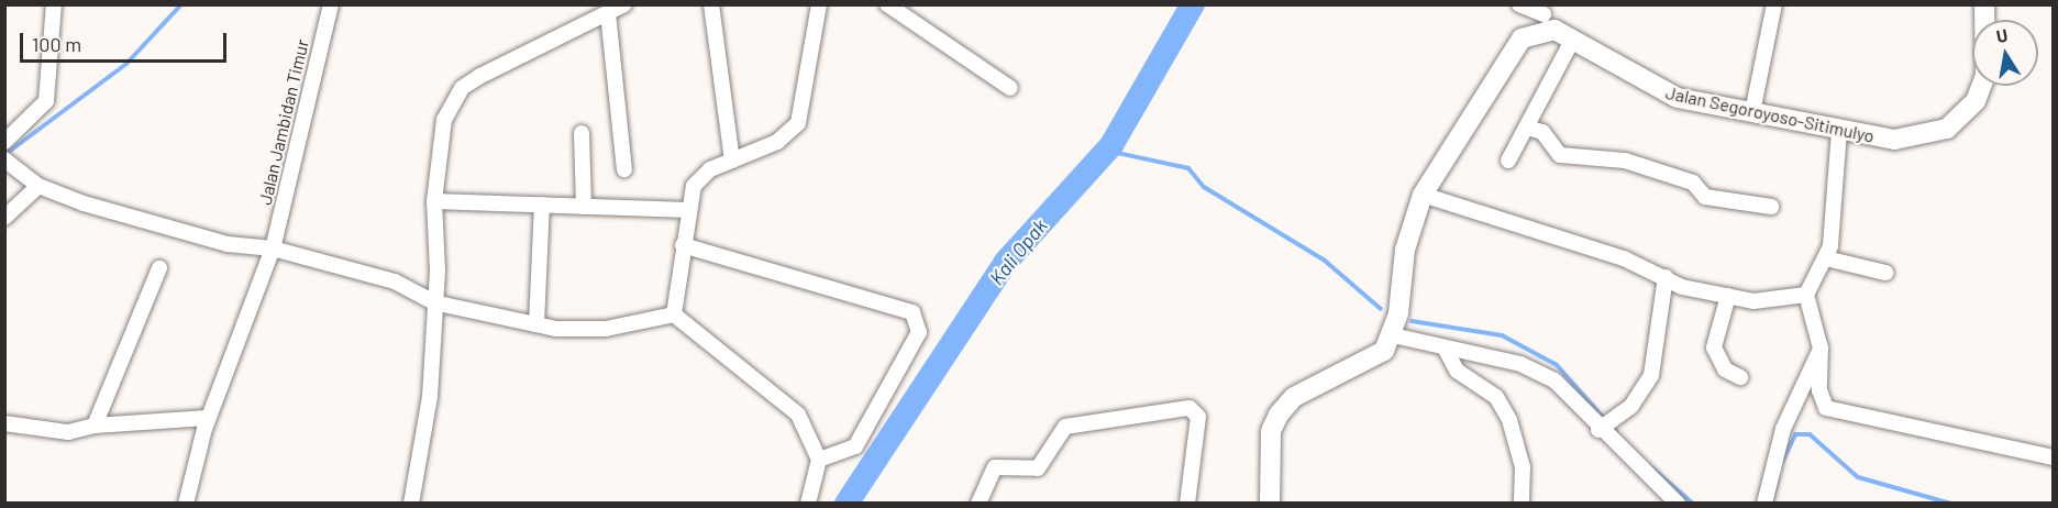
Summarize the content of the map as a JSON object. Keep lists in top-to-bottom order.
{
  "streets": {
    "main road": ["Jalan Segoroyoso-Sitimulyo"],
    "street": ["Jalan Jambidan Timur"]
  },
  "water": ["Kali Opak"],
  "scale_bar": "100 m",
  "north": "top"
}
